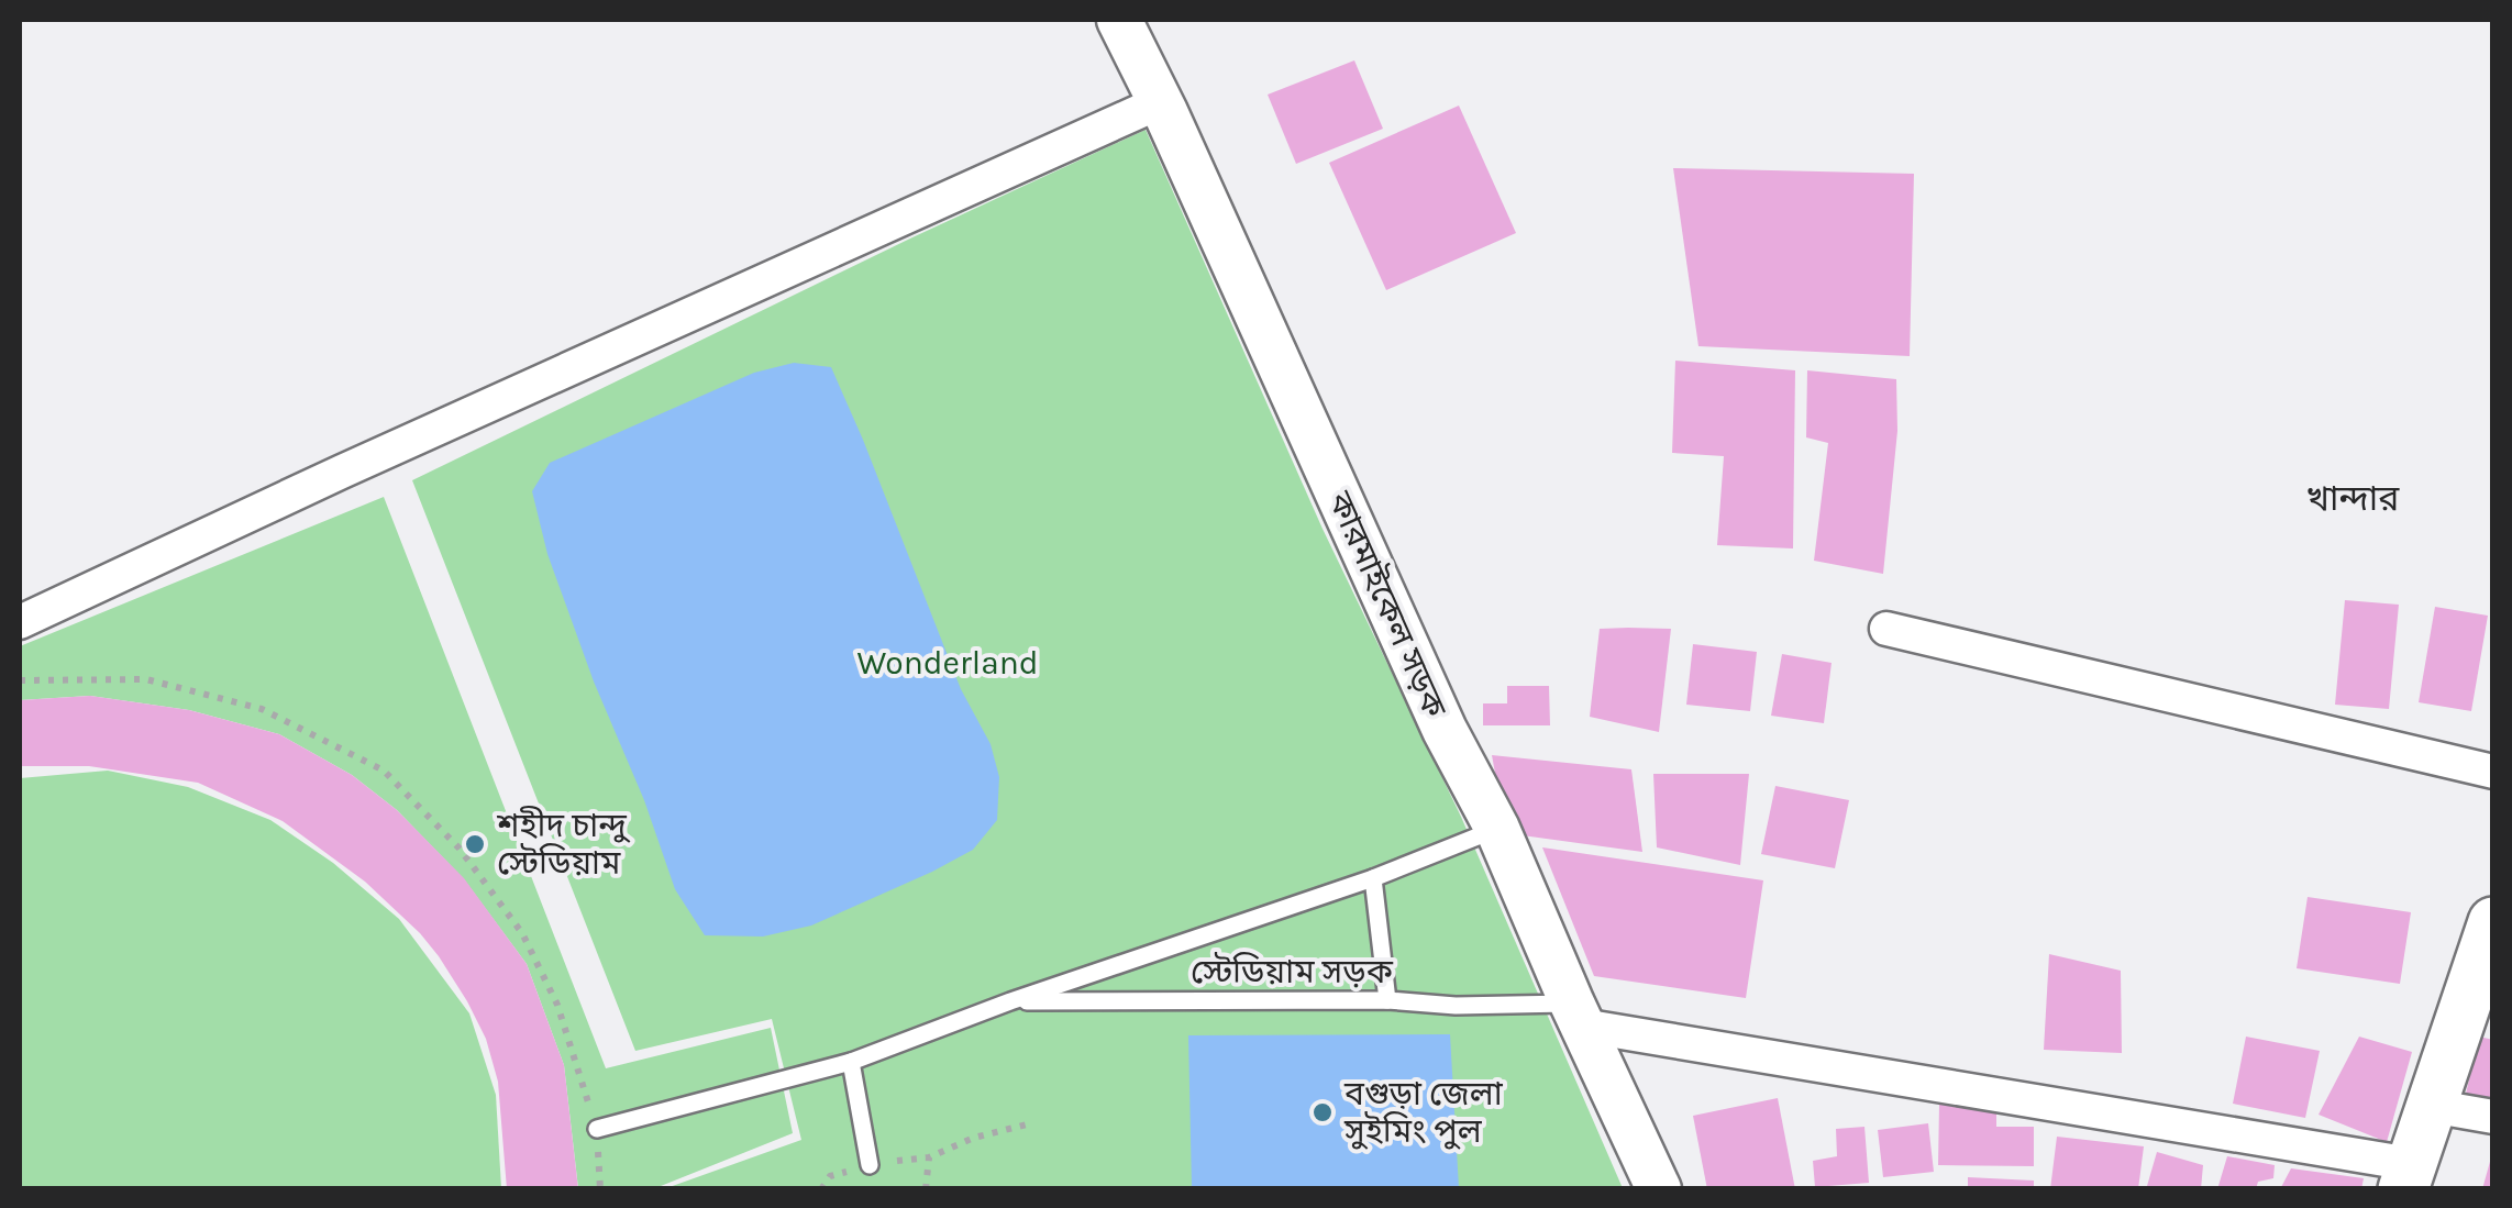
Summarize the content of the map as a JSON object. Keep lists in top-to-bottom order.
{
  "streets": {
    "street": ["কারমাইকেল সড়ক"],
    "lane": ["স্টেডিয়াম সড়ক"]
  },
  "crossings": [
    ["কারমাইকেল সড়ক", "স্টেডিয়াম সড়ক"]
  ],
  "districts": ["খান্দার"],
  "parks": ["Wonderland"],
  "places": ["শহীদ চান্দু স্টেডিয়াম", "বগুড়া জেলা সুইমিং পুল"]
}
